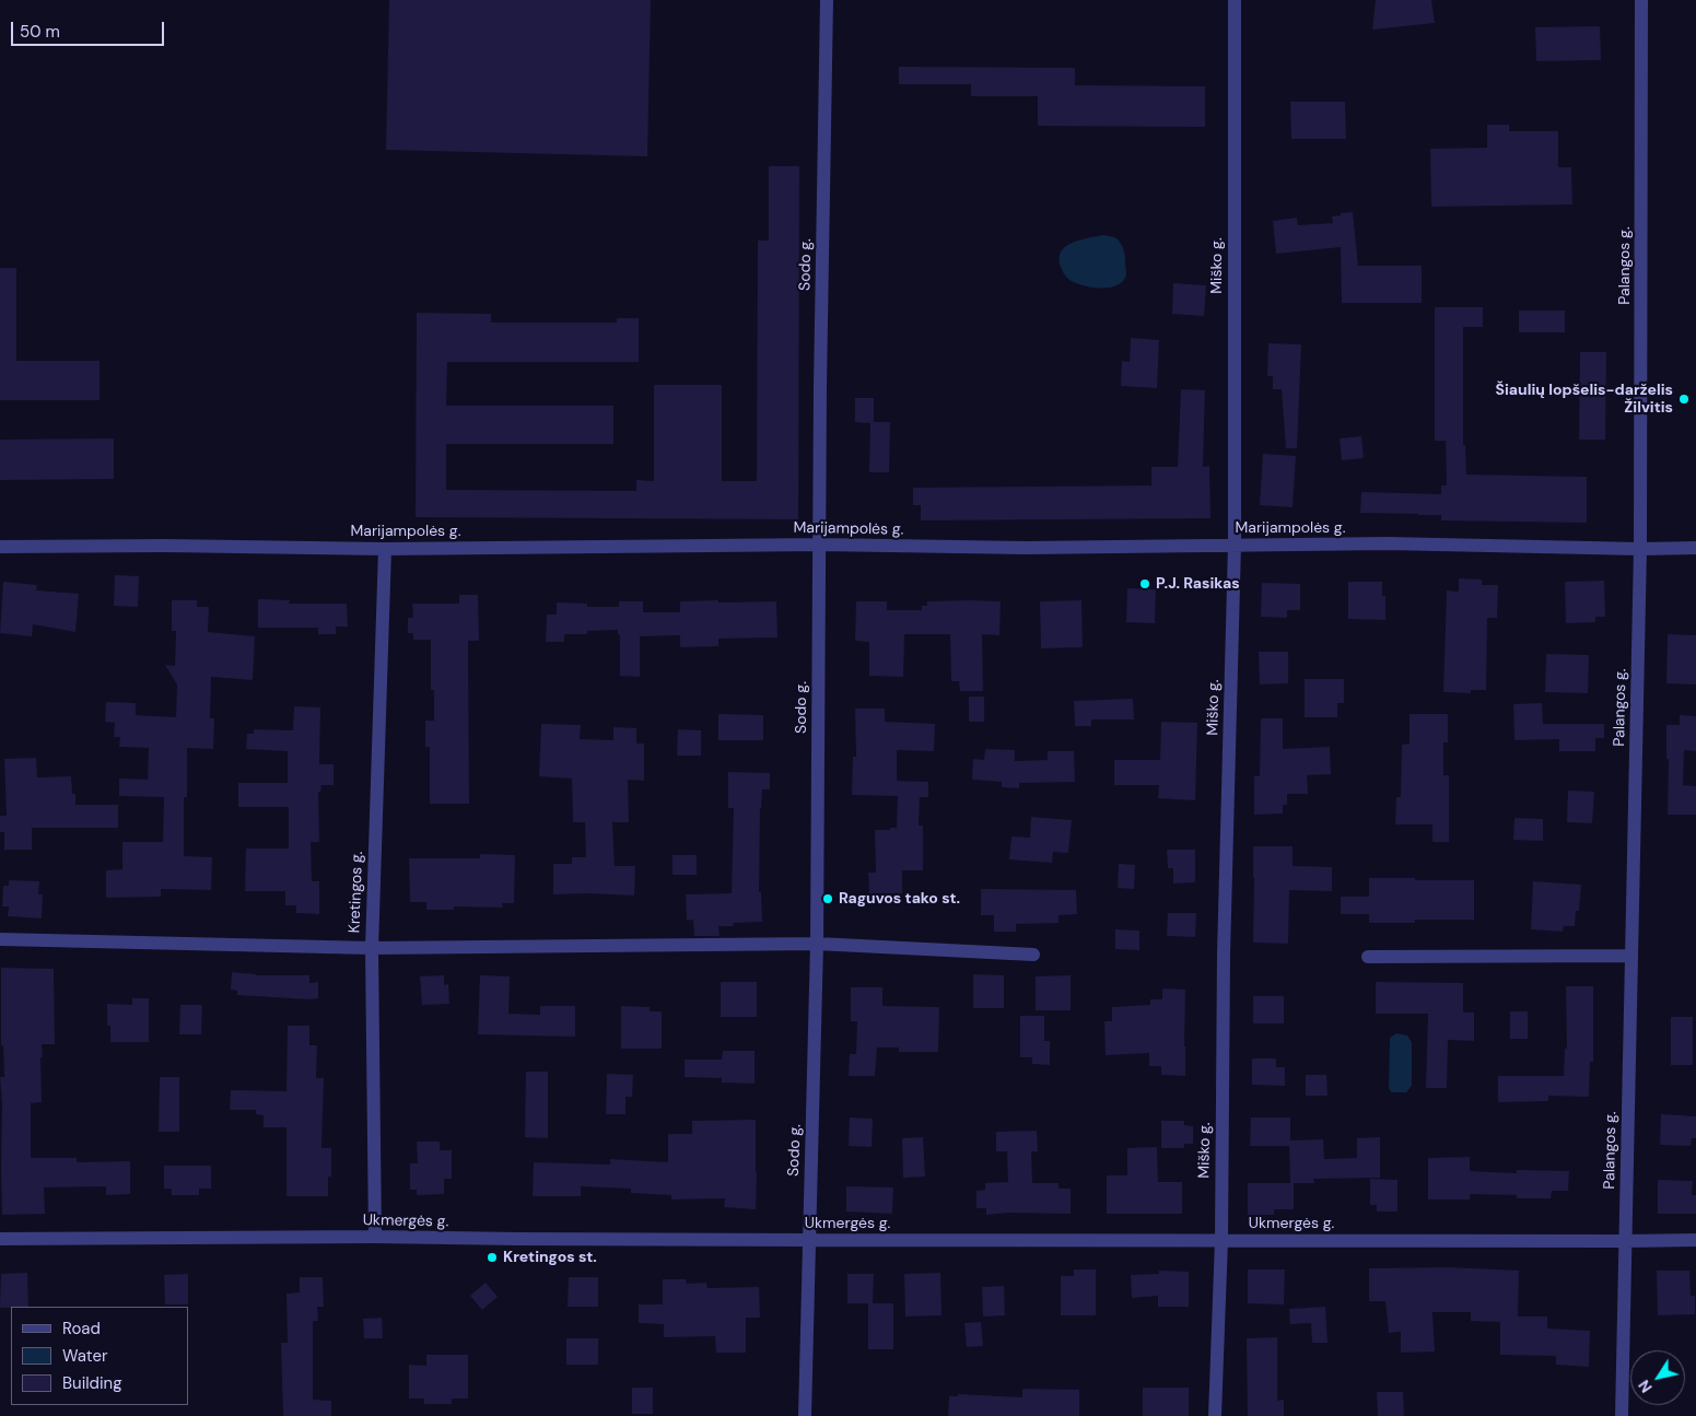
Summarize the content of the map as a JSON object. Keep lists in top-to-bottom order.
{
  "streets": {
    "street": [
      "Sodo g.",
      "Miško g.",
      "Palangos g.",
      "Marijampolės g.",
      "Kretingos g.",
      "Ukmergės g."
    ]
  },
  "crossings": [
    ["Sodo g.", "Marijampolės g."],
    ["Sodo g.", "Ukmergės g."],
    ["Miško g.", "Marijampolės g."],
    ["Miško g.", "Ukmergės g."],
    ["Palangos g.", "Marijampolės g."],
    ["Palangos g.", "Ukmergės g."],
    ["Marijampolės g.", "Kretingos g."],
    ["Kretingos g.", "Ukmergės g."]
  ],
  "places": [
    "Šiaulių lopšelis-darželis Žilvitis",
    "P.J. Rasikas",
    "Raguvos tako st.",
    "Kretingos st."
  ],
  "legend": ["Road", "Water", "Building"],
  "scale_bar": "50 m",
  "north": "bottom left"
}
